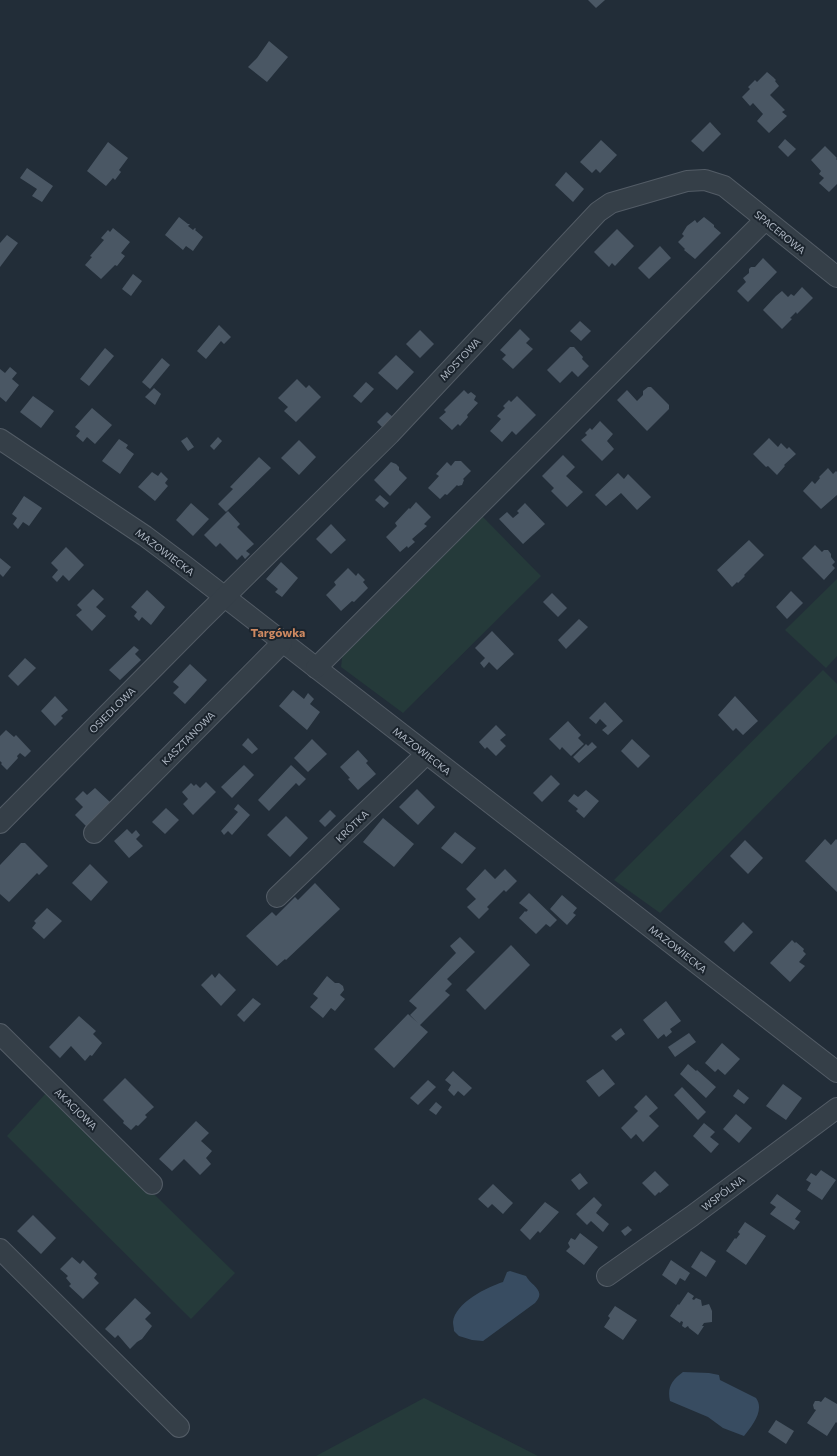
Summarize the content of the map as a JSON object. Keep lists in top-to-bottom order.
{
  "streets": {
    "street": [
      "SPACEROWA",
      "MOSTOWA",
      "MAZOWIECKA",
      "OSIEDLOWA",
      "KASZTANOWA",
      "KRÓTKA",
      "AKACJOWA",
      "WSPÓLNA"
    ]
  },
  "crossings": [
    ["SPACEROWA", "MOSTOWA"],
    ["MOSTOWA", "MAZOWIECKA"],
    ["MOSTOWA", "OSIEDLOWA"],
    ["MAZOWIECKA", "OSIEDLOWA"],
    ["MAZOWIECKA", "KASZTANOWA"],
    ["MAZOWIECKA", "KRÓTKA"]
  ],
  "districts": ["Targówka"]
}
